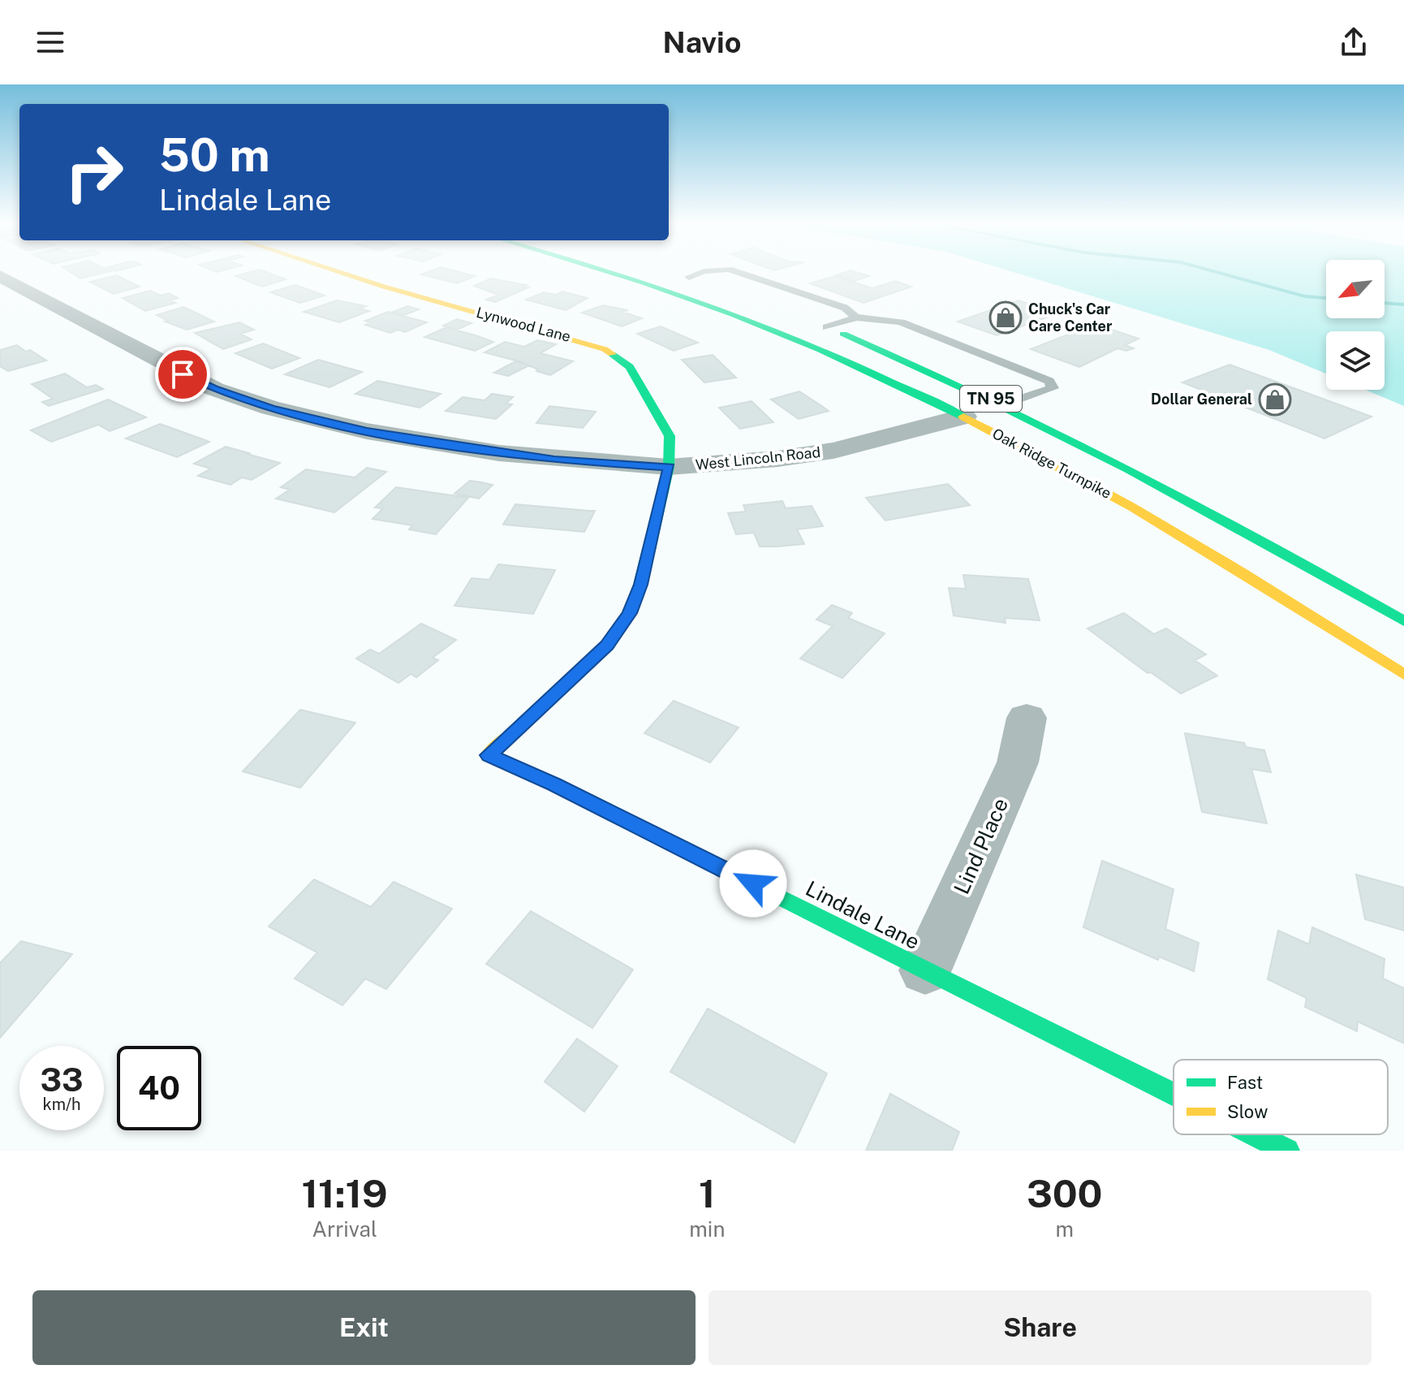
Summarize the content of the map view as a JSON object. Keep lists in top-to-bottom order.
{
  "streets": {
    "main road": [
      "Lynwood Lane",
      "TN 95",
      "Oak Ridge Turnpike",
      "Lindale Lane"
    ],
    "street": ["West Lincoln Road", "Lind Place"]
  },
  "crossings": [
    ["Lynwood Lane", "West Lincoln Road"],
    ["Lynwood Lane", "Lindale Lane"],
    ["West Lincoln Road", "Oak Ridge Turnpike"],
    ["West Lincoln Road", "Lindale Lane"],
    ["Lind Place", "Lindale Lane"]
  ],
  "places": {
    "shop": ["Chuck's Car Care Center", "Dollar General"]
  },
  "legend": ["Fast", "Slow"],
  "north": "bottom left",
  "page": {
    "header": "Navio",
    "turn": ["50 m", "Lindale Lane"],
    "speed": "33 km/h",
    "limit": "40",
    "eta": [
      "11:19",
      "Arrival",
      "1",
      "min",
      "300",
      "m"
    ],
    "buttons": ["Exit", "Share"]
  }
}
